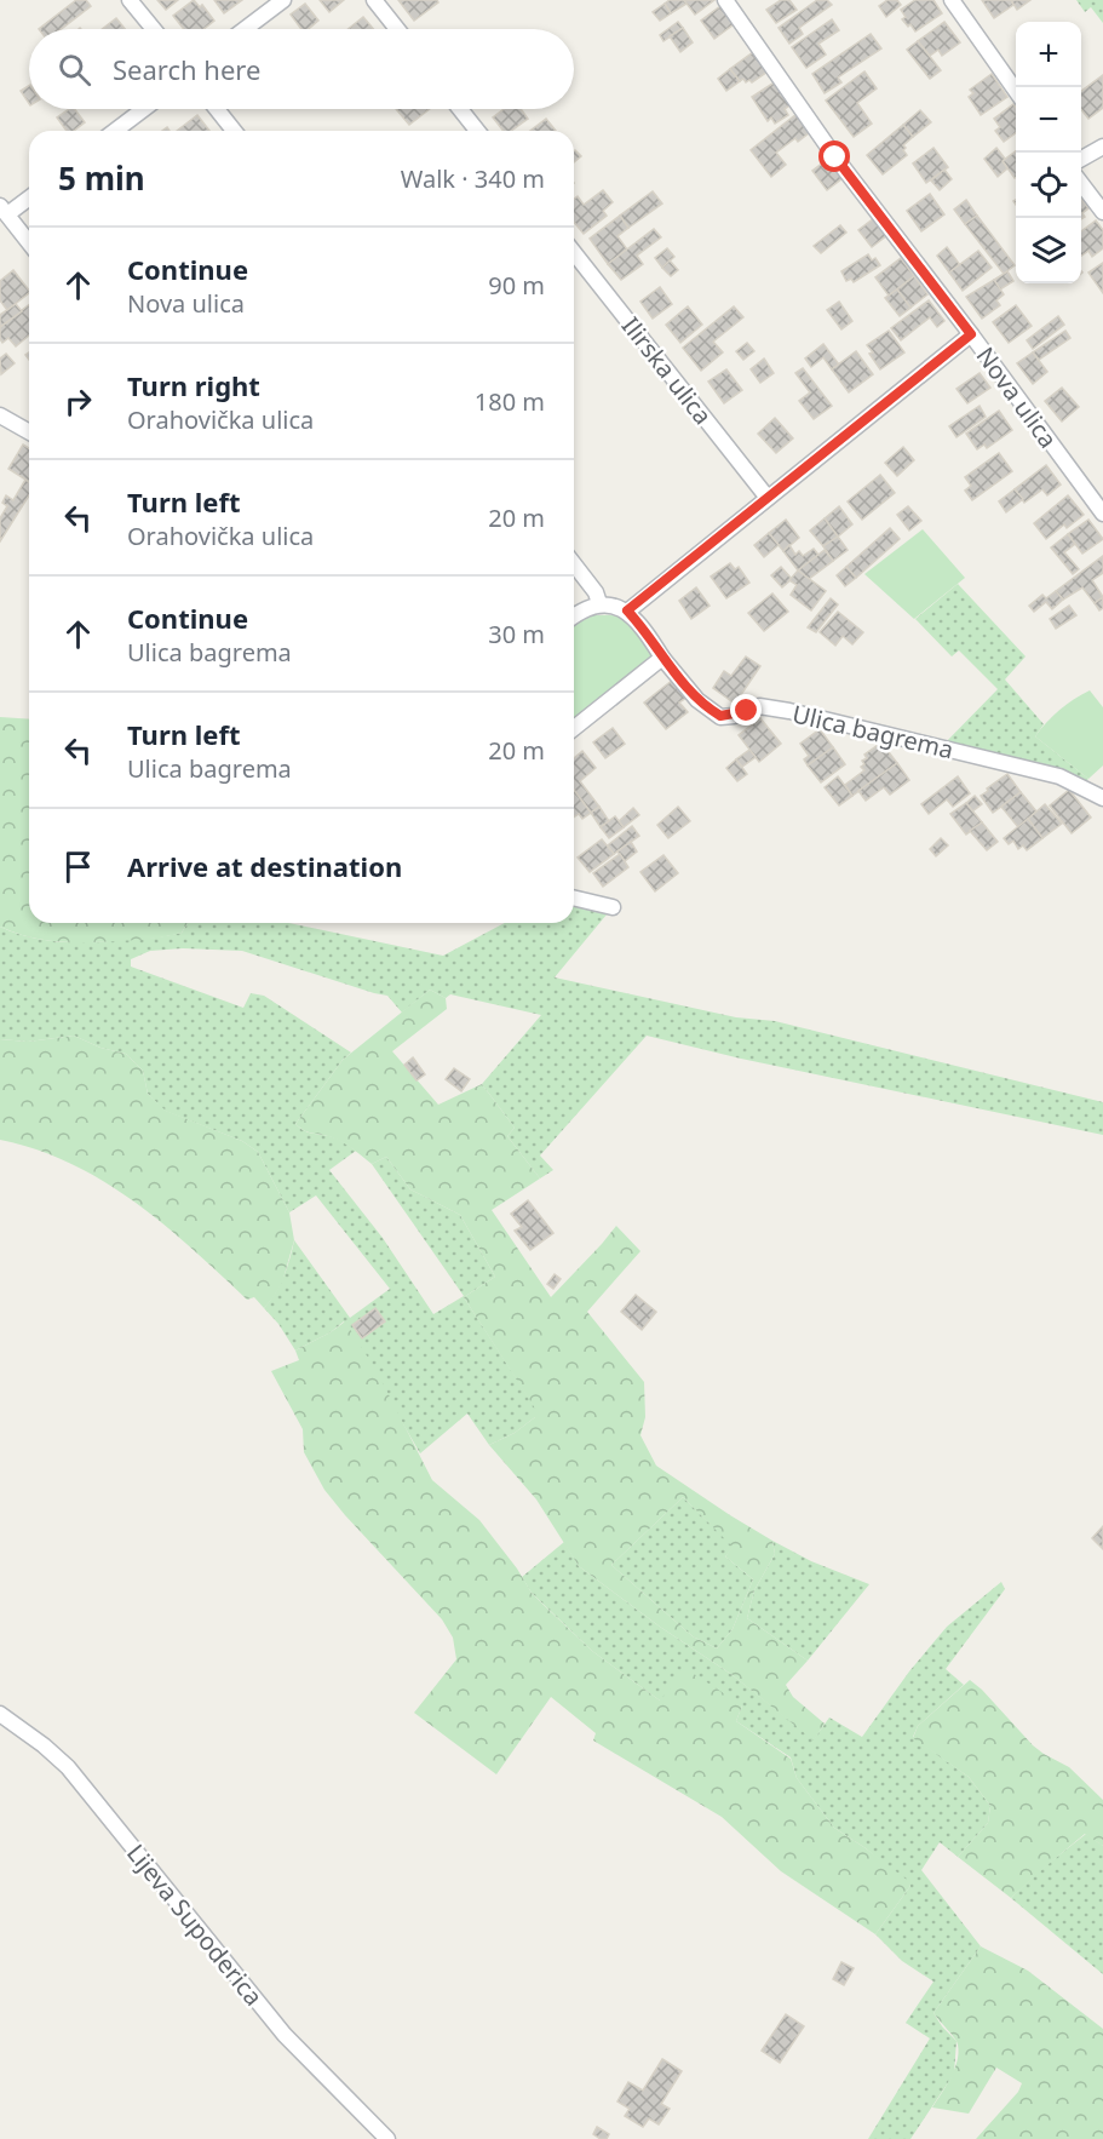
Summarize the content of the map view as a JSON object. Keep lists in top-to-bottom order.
{
  "streets": {
    "street": [
      "Ilirska ulica",
      "Nova ulica",
      "Ulica bagrema",
      "Lijeva Supoderica"
    ]
  },
  "page": {
    "map_buttons": ["+", "−"],
    "search": "Search here",
    "heading": ["5 min", "Walk · 340 m"],
    "list": [
      ["Continue", "Nova ulica", "90 m"],
      ["Turn right", "Orahovička ulica", "180 m"],
      ["Turn left", "Orahovička ulica", "20 m"],
      ["Continue", "Ulica bagrema", "30 m"],
      ["Turn left", "Ulica bagrema", "20 m"],
      "Arrive at destination"
    ]
  }
}
